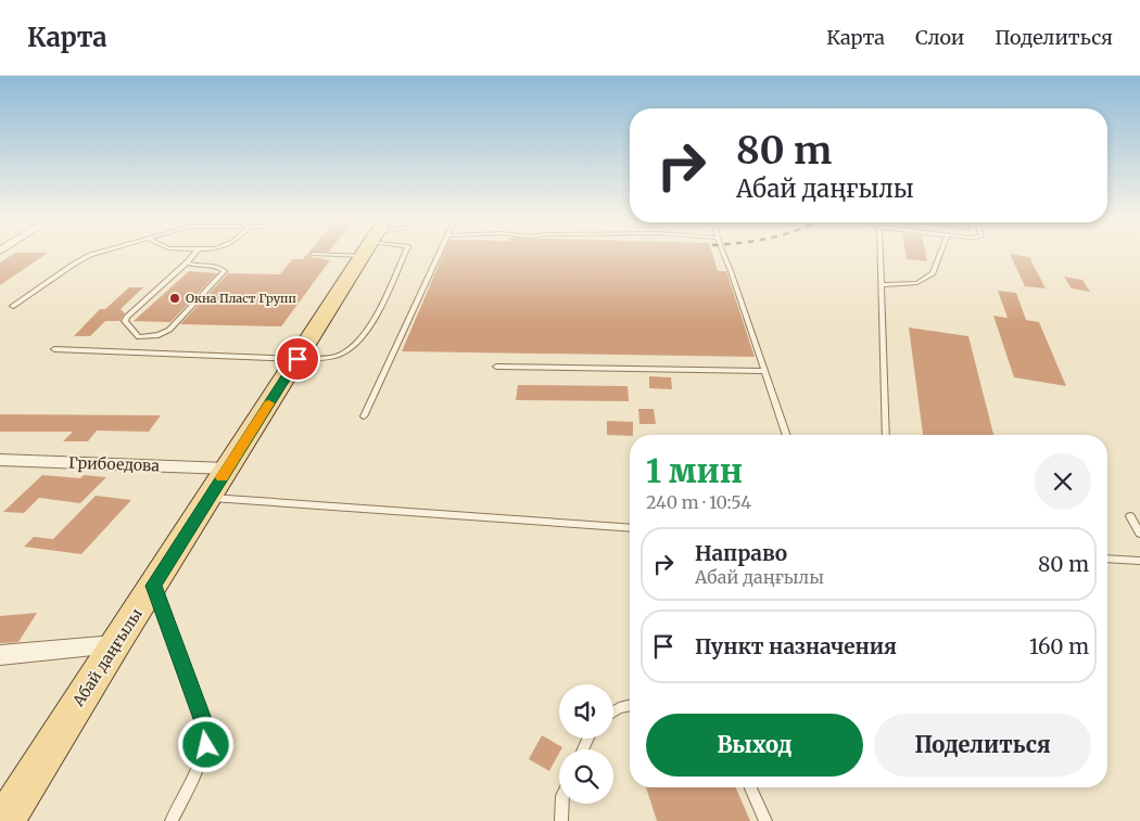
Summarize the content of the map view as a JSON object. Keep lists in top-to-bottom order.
{
  "streets": {
    "main road": ["Абай даңғылы"],
    "street": ["Грибоедова"]
  },
  "crossings": [
    ["Грибоедова", "Абай даңғылы"]
  ],
  "places": ["Окна Пласт Групп"],
  "page": {
    "header": "Карта",
    "nav": ["Карта", "Слои", "Поделиться"],
    "turn": ["80 m", "Абай даңғылы"],
    "heading": ["1 мин", "240 m · 10:54"],
    "list": [
      {
        "name": "Направо",
        "note": "Абай даңғылы",
        "value": "80 m"
      },
      {
        "name": "Пункт назначения",
        "value": "160 m"
      }
    ],
    "buttons": ["Выход", "Поделиться"]
  }
}
